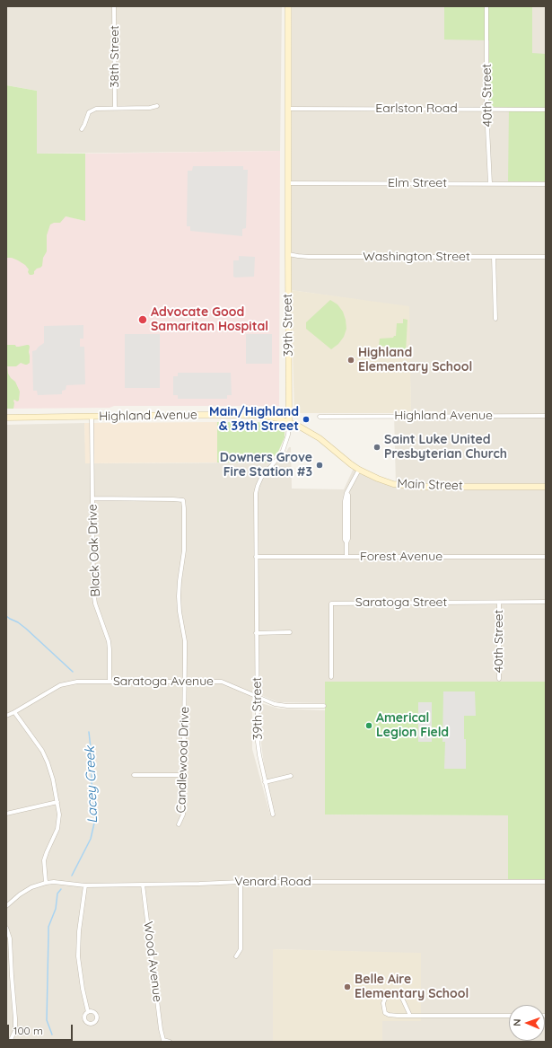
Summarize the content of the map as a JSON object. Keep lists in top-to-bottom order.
{
  "streets": {
    "main road": ["39th Street", "Highland Avenue", "Main Street"],
    "street": [
      "38th Street",
      "40th Street",
      "Earlston Road",
      "Elm Street",
      "Washington Street",
      "Black Oak Drive",
      "Forest Avenue",
      "Saratoga Street",
      "Saratoga Avenue",
      "Candlewood Drive",
      "Venard Road",
      "Wood Avenue"
    ]
  },
  "crossings": [
    ["40th Street", "Earlston Road"],
    ["40th Street", "Elm Street"],
    ["40th Street", "Saratoga Street"],
    ["Earlston Road", "39th Street"],
    ["Elm Street", "39th Street"],
    ["Washington Street", "39th Street"],
    ["39th Street", "Highland Avenue"],
    ["39th Street", "Main Street"],
    ["39th Street", "Forest Avenue"],
    ["39th Street", "Saratoga Avenue"],
    ["Highland Avenue", "Main Street"],
    ["Highland Avenue", "Black Oak Drive"],
    ["Black Oak Drive", "Saratoga Avenue"],
    ["Black Oak Drive", "Candlewood Drive"],
    ["Saratoga Avenue", "Candlewood Drive"],
    ["Venard Road", "Wood Avenue"]
  ],
  "water": ["Lacey Creek"],
  "places": [
    "Advocate Good Samaritan Hospital",
    "Highland Elementary School",
    "Main/Highland & 39th Street",
    "Saint Luke United Presbyterian Church",
    "Downers Grove Fire Station #3",
    "Americal Legion Field",
    "Belle Aire Elementary School"
  ],
  "scale_bar": "100 m",
  "north": "left"
}
